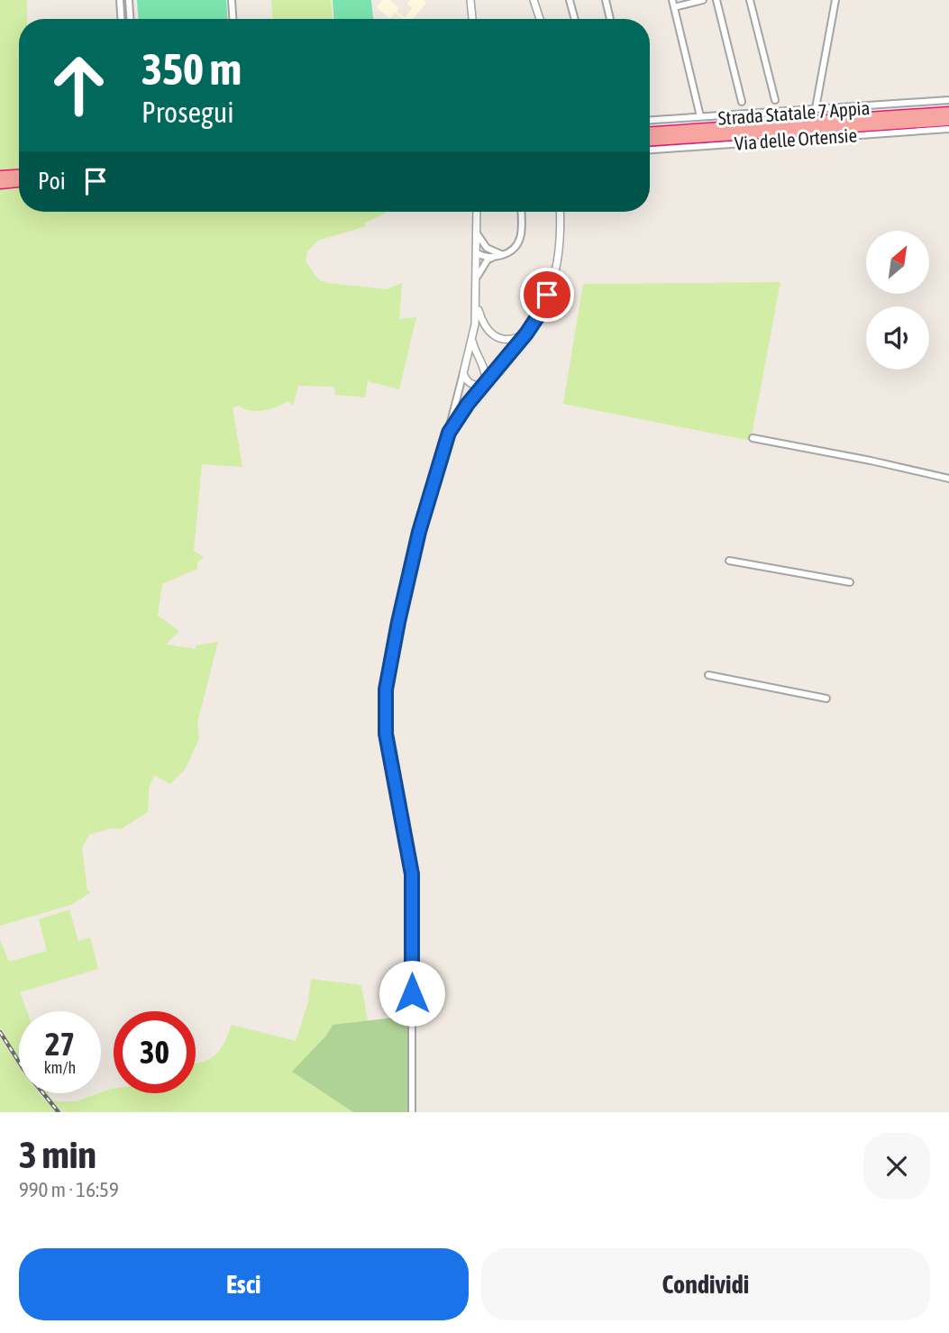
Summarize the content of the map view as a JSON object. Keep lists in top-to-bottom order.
{
  "streets": {
    "highway": ["Strada Statale 7 Appia"],
    "street": ["Via delle Ortensie"]
  },
  "north": "top right",
  "page": {
    "turn": ["350 m", "Prosegui"],
    "then": "Poi",
    "speed": "27 km/h",
    "limit": "30",
    "heading": ["3 min", "990 m · 16:59"],
    "buttons": ["Esci", "Condividi"]
  }
}
